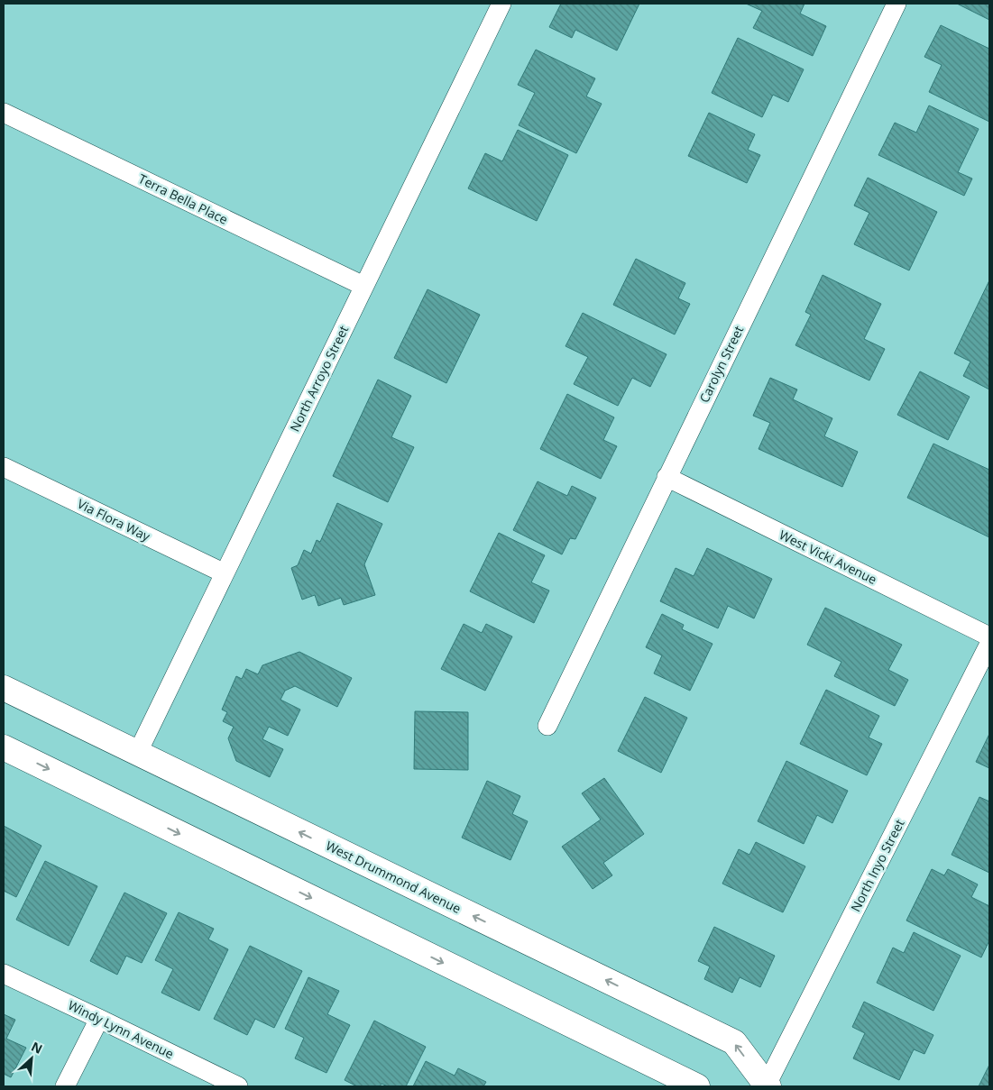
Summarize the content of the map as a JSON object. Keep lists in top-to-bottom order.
{
  "streets": {
    "street": [
      "Terra Bella Place",
      "Carolyn Street",
      "North Arroyo Street",
      "Via Flora Way",
      "West Vicki Avenue",
      "North Inyo Street",
      "West Drummond Avenue",
      "Windy Lynn Avenue"
    ]
  },
  "crossings": [
    ["Terra Bella Place", "North Arroyo Street"],
    ["Carolyn Street", "West Vicki Avenue"],
    ["North Arroyo Street", "Via Flora Way"],
    ["North Arroyo Street", "West Drummond Avenue"],
    ["North Inyo Street", "West Drummond Avenue"]
  ],
  "north": "top right"
}
